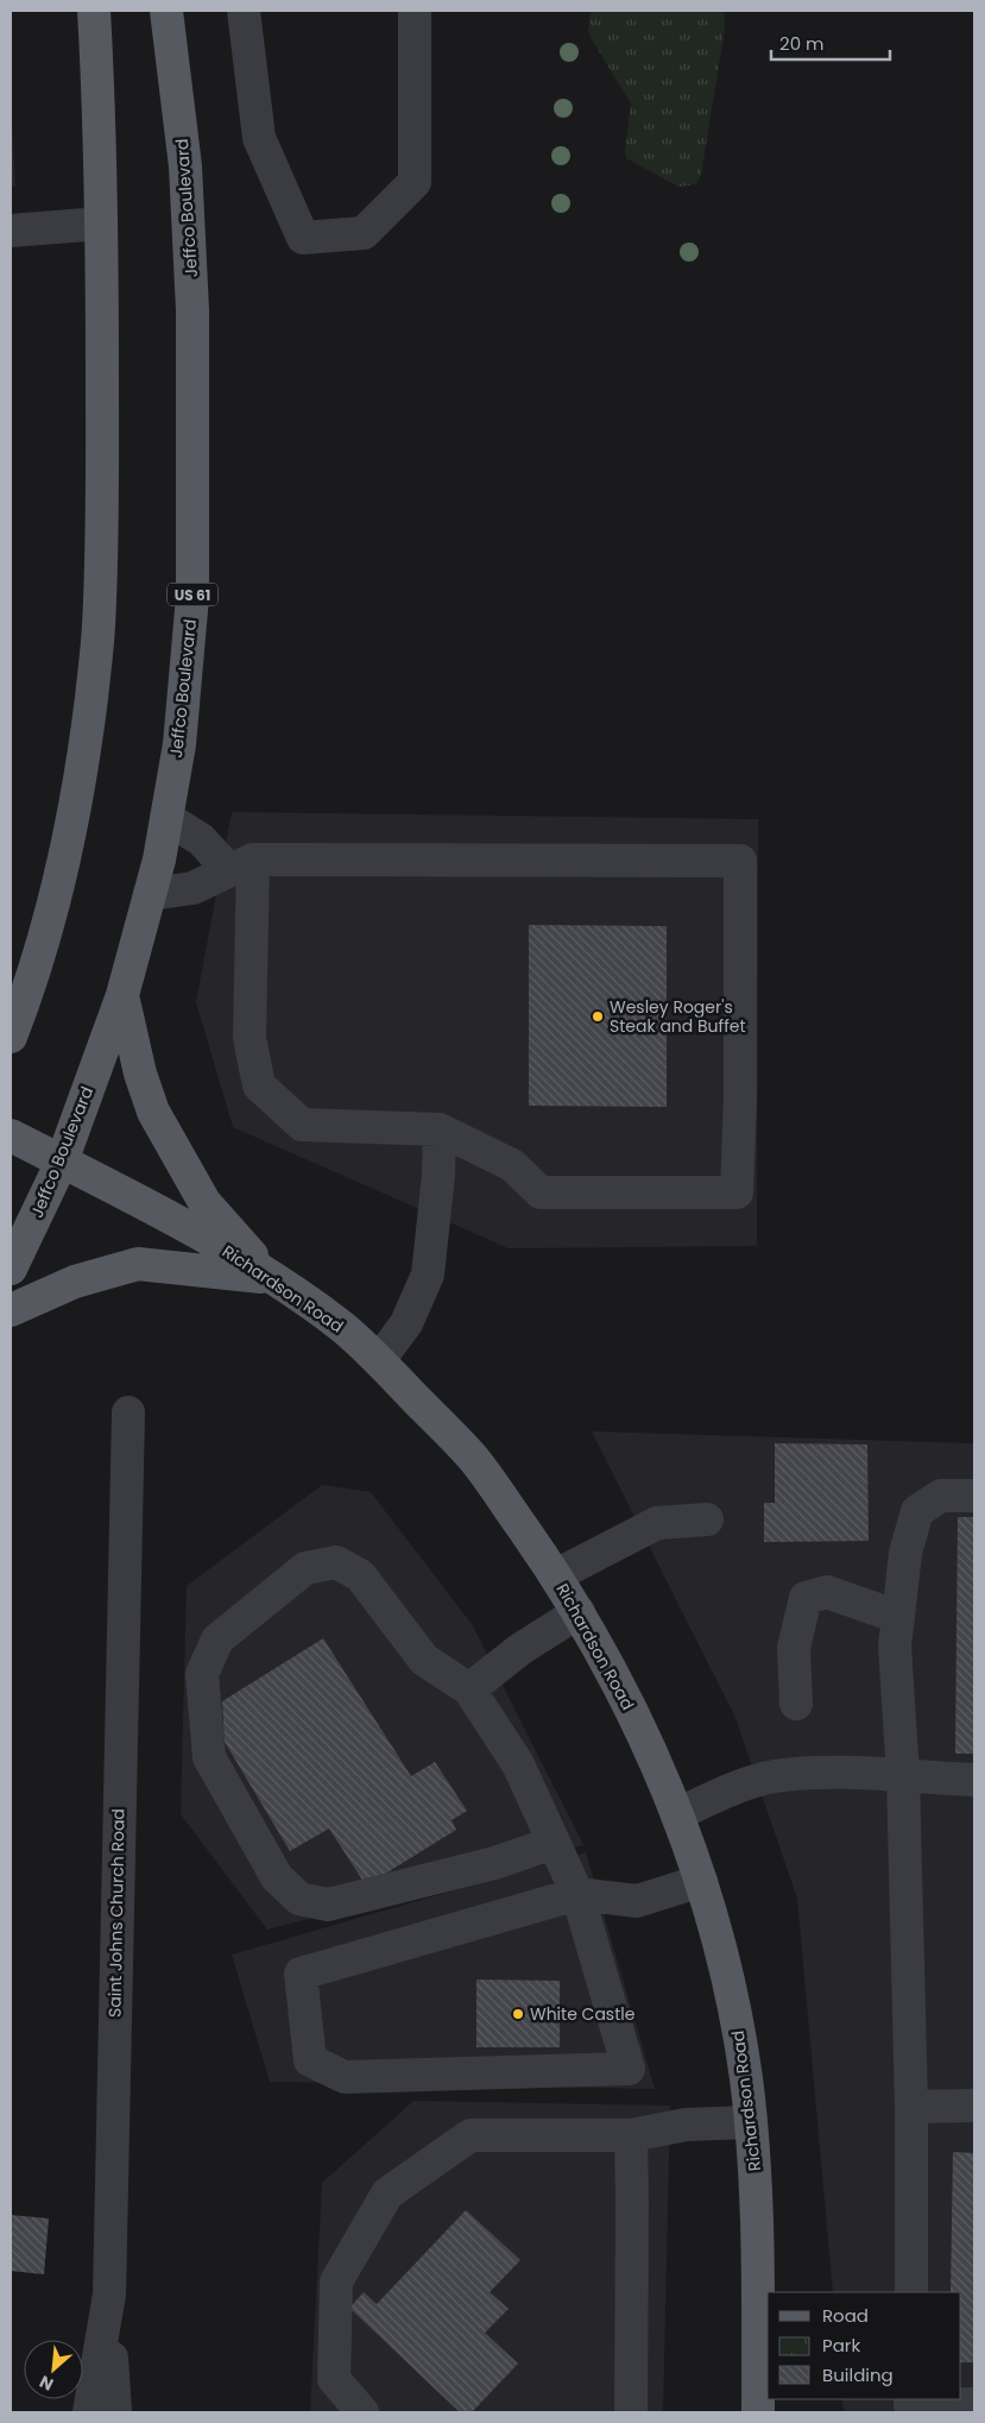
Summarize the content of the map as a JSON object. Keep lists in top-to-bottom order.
{
  "streets": {
    "main road": ["Jeffco Boulevard", "US 61", "Richardson Road"],
    "street": ["Saint Johns Church Road"]
  },
  "crossings": [
    ["Jeffco Boulevard", "Richardson Road"]
  ],
  "places": ["Wesley Roger's Steak and Buffet", "White Castle"],
  "legend": ["Road", "Park", "Building"],
  "scale_bar": "20 m",
  "north": "bottom left"
}
